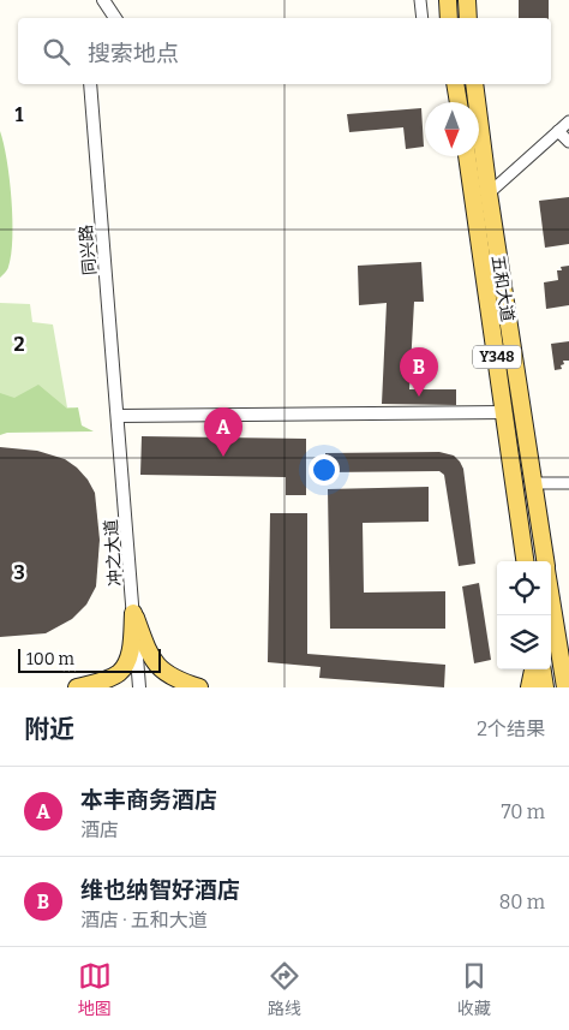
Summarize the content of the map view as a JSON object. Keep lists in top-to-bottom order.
{
  "streets": {
    "main road": ["五和大道", "Y348"],
    "street": ["同兴路", "冲之大道"]
  },
  "crossings": [
    ["同兴路", "冲之大道"]
  ],
  "scale_bar": "100 m",
  "north": "bottom",
  "page": {
    "search": "搜索地点",
    "pins": ["B", "A"],
    "scale": "100 m",
    "heading": ["附近", "2个结果"],
    "list": [
      {
        "mark": "A",
        "name": "本丰商务酒店",
        "note": "酒店",
        "value": "70 m"
      },
      {
        "mark": "B",
        "name": "维也纳智好酒店",
        "note": "酒店 · 五和大道",
        "value": "80 m"
      }
    ],
    "nav": ["地图", "路线", "收藏"]
  },
  "grid": {
    "rows": ["1", "2", "3"]
  }
}
